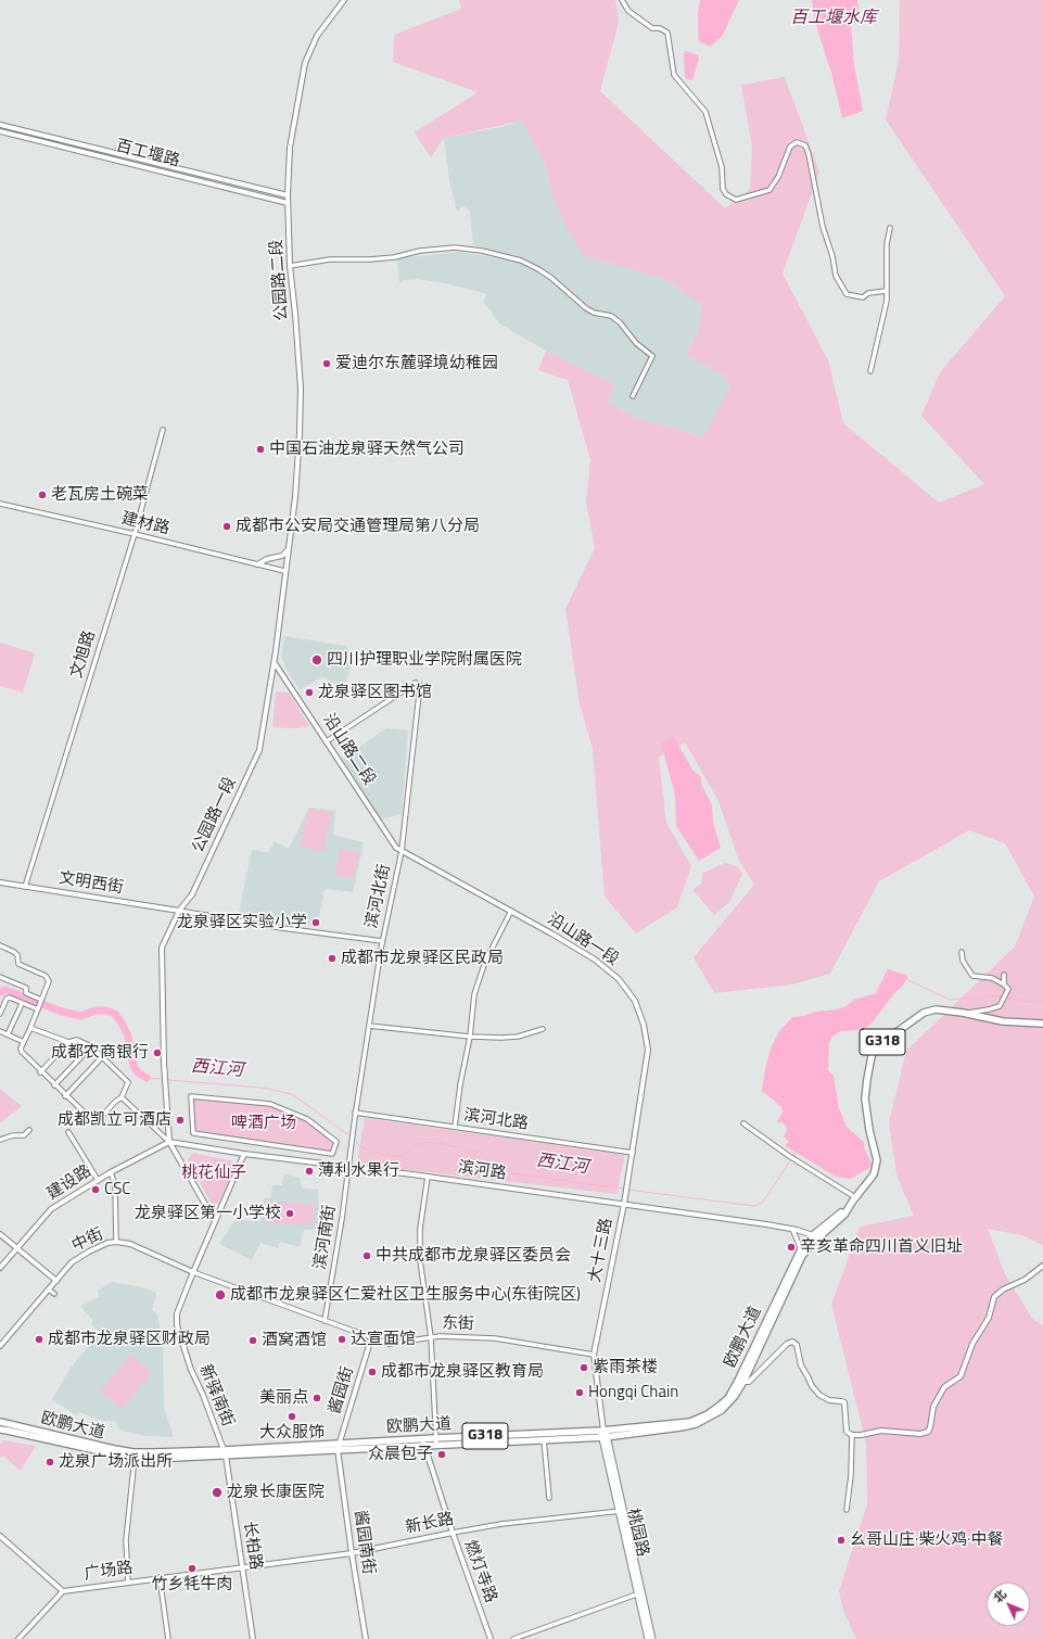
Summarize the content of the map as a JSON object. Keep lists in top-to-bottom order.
{
  "streets": {
    "highway": ["G318", "欧鹏大道"],
    "main road": ["桃园路"],
    "street": [
      "百工堰路",
      "公园路二段",
      "建材路",
      "文旭路",
      "沿山路二段",
      "公园路一段",
      "文明西街",
      "滨河北街",
      "沿山路一段",
      "滨河北路",
      "滨河路",
      "建设路",
      "滨河南街",
      "中街",
      "大十三路",
      "东街",
      "酱园街",
      "新驿南街",
      "新长路",
      "酱园南街",
      "长柏路",
      "广场路",
      "燃灯寺路"
    ]
  },
  "crossings": [
    ["百工堰路", "公园路二段"],
    ["公园路二段", "建材路"],
    ["公园路二段", "公园路一段"],
    ["建材路", "文旭路"],
    ["建材路", "公园路一段"],
    ["文旭路", "文明西街"],
    ["沿山路二段", "公园路一段"],
    ["沿山路二段", "滨河北街"],
    ["沿山路二段", "沿山路一段"],
    ["公园路一段", "文明西街"],
    ["公园路一段", "滨河路"],
    ["公园路一段", "建设路"],
    ["滨河北街", "沿山路一段"],
    ["滨河北街", "滨河北路"],
    ["滨河北街", "滨河南街"],
    ["沿山路一段", "滨河北路"],
    ["沿山路一段", "大十三路"],
    ["G318", "滨河路"],
    ["G318", "大十三路"],
    ["G318", "欧鹏大道"],
    ["G318", "桃园路"],
    ["滨河路", "建设路"],
    ["滨河路", "滨河南街"],
    ["滨河路", "大十三路"],
    ["滨河路", "欧鹏大道"],
    ["滨河路", "新驿南街"],
    ["滨河南街", "东街"],
    ["中街", "东街"],
    ["中街", "新驿南街"],
    ["大十三路", "东街"],
    ["大十三路", "欧鹏大道"],
    ["大十三路", "桃园路"],
    ["东街", "酱园街"],
    ["东街", "新驿南街"],
    ["欧鹏大道", "酱园街"],
    ["欧鹏大道", "新驿南街"],
    ["欧鹏大道", "桃园路"],
    ["欧鹏大道", "酱园南街"],
    ["欧鹏大道", "长柏路"],
    ["欧鹏大道", "燃灯寺路"],
    ["酱园街", "酱园南街"],
    ["新驿南街", "长柏路"],
    ["新长路", "桃园路"],
    ["新长路", "酱园南街"],
    ["新长路", "长柏路"],
    ["新长路", "广场路"],
    ["新长路", "燃灯寺路"],
    ["长柏路", "广场路"]
  ],
  "water": ["百工堰水库", "西江河"],
  "parks": ["啤酒广场", "桃花仙子"],
  "places": [
    "爱迪尔东麓驿境幼稚园",
    "中国石油龙泉驿天然气公司",
    "老瓦房土碗菜",
    "成都市公安局交通管理局第八分局",
    "四川护理职业学院附属医院",
    "龙泉驿区图书馆",
    "龙泉驿区实验小学",
    "成都市龙泉驿区民政局",
    "成都农商银行",
    "成都凯立可酒店",
    "薄利水果行",
    "CSC",
    "龙泉驿区第一小学校",
    "辛亥革命四川首义旧址",
    "中共成都市龙泉驿区委员会",
    "成都市龙泉驿区仁爱社区卫生服务中心(东街院区)",
    "成都市龙泉驿区财政局",
    "达宣面馆",
    "酒窝酒馆",
    "紫雨茶楼",
    "成都市龙泉驿区教育局",
    "Hongqi Chain",
    "美丽点",
    "大众服饰",
    "众晨包子",
    "龙泉广场派出所",
    "龙泉长康医院",
    "幺哥山庄·柴火鸡·中餐",
    "竹乡牦牛肉"
  ],
  "north": "top left"
}
